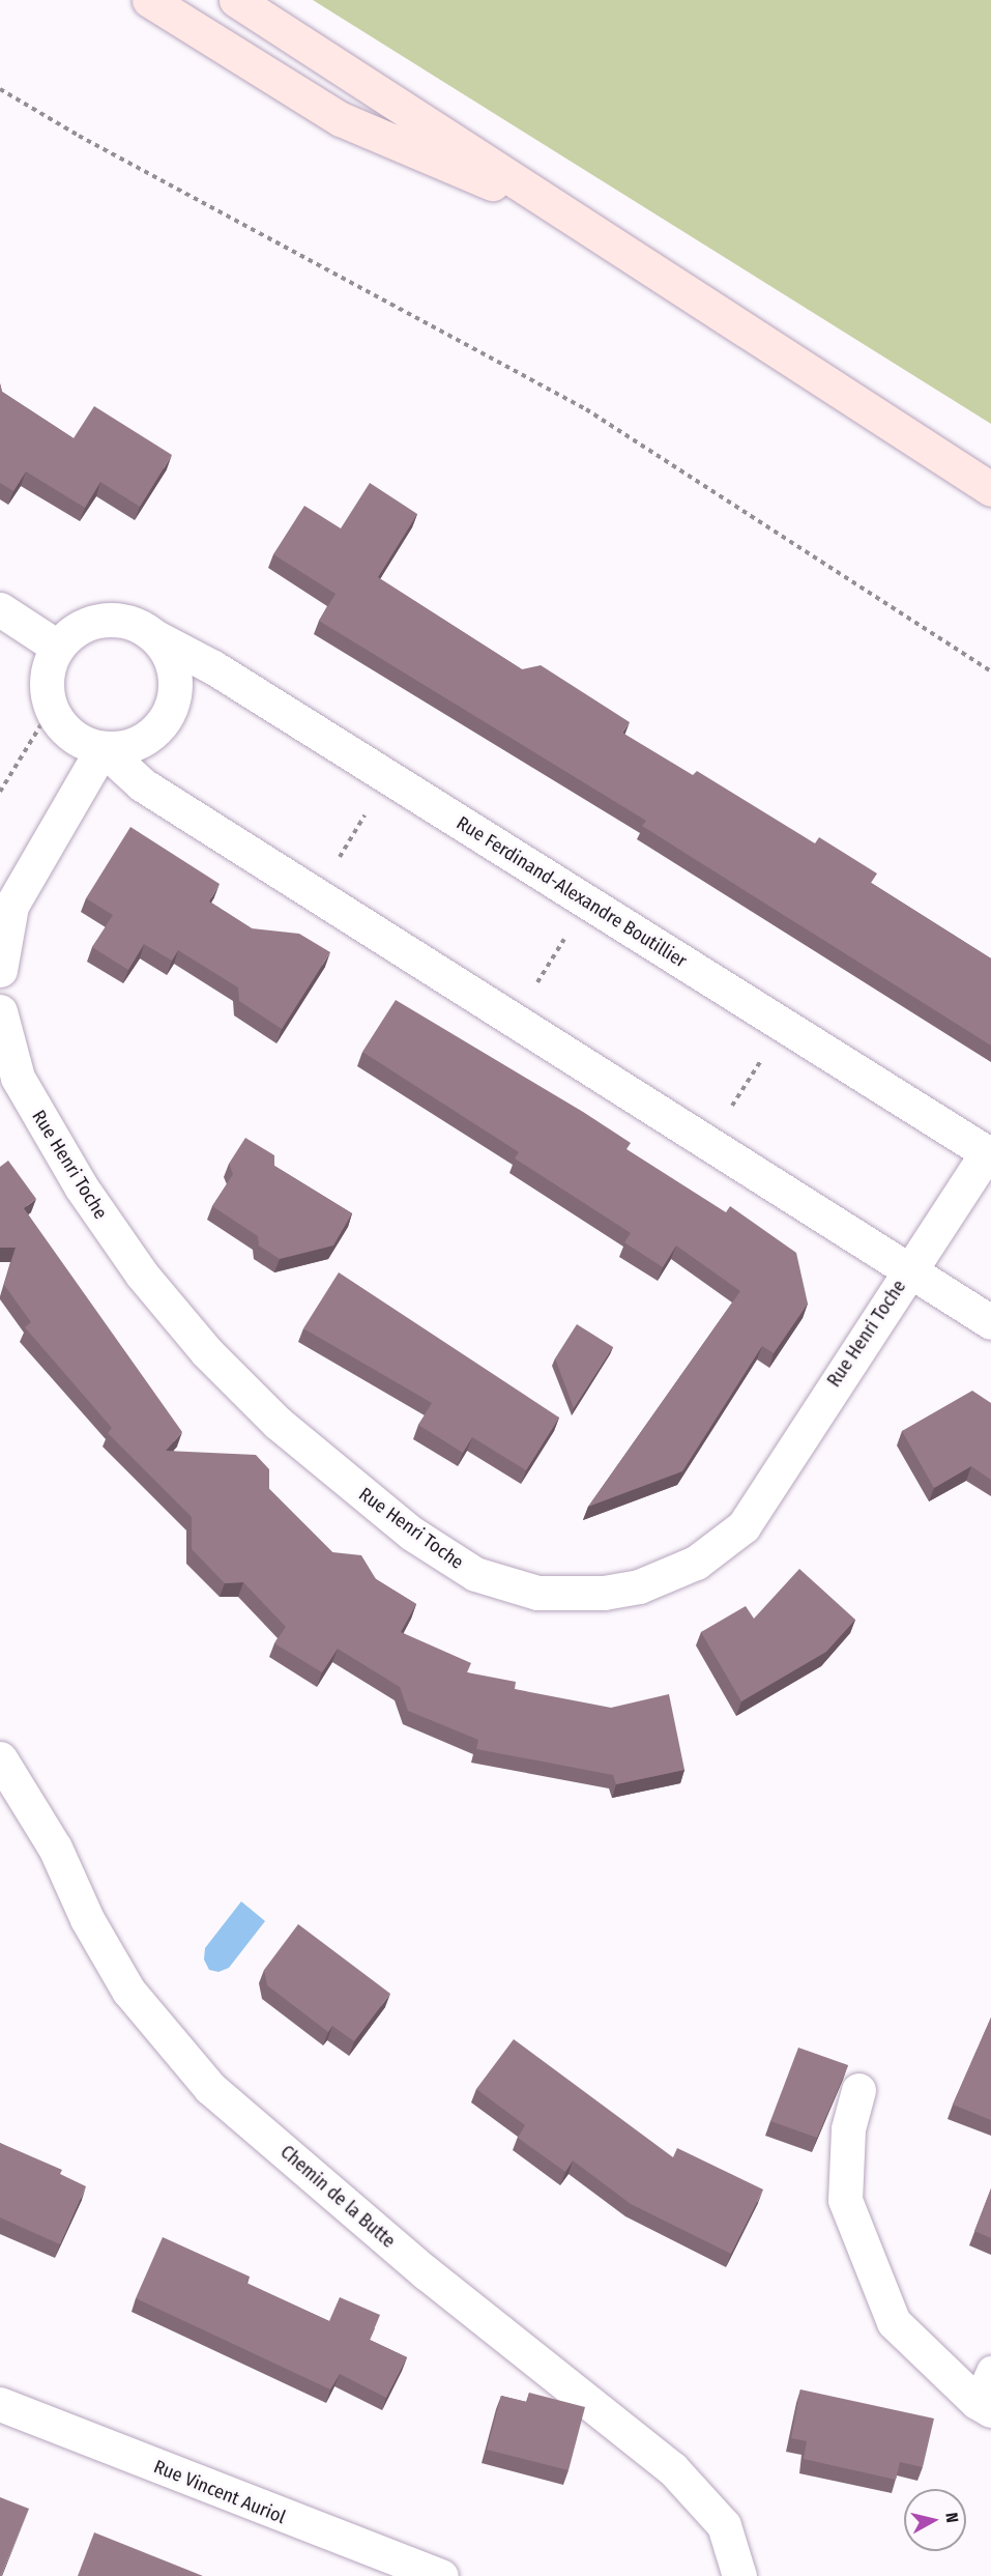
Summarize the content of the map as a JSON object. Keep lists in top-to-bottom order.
{
  "streets": {
    "street": [
      "Rue Ferdinand-Alexandre Boutillier",
      "Rue Henri Toche",
      "Chemin de la Butte",
      "Rue Vincent Auriol"
    ]
  },
  "crossings": [
    ["Rue Ferdinand-Alexandre Boutillier", "Rue Henri Toche"]
  ],
  "north": "right"
}
